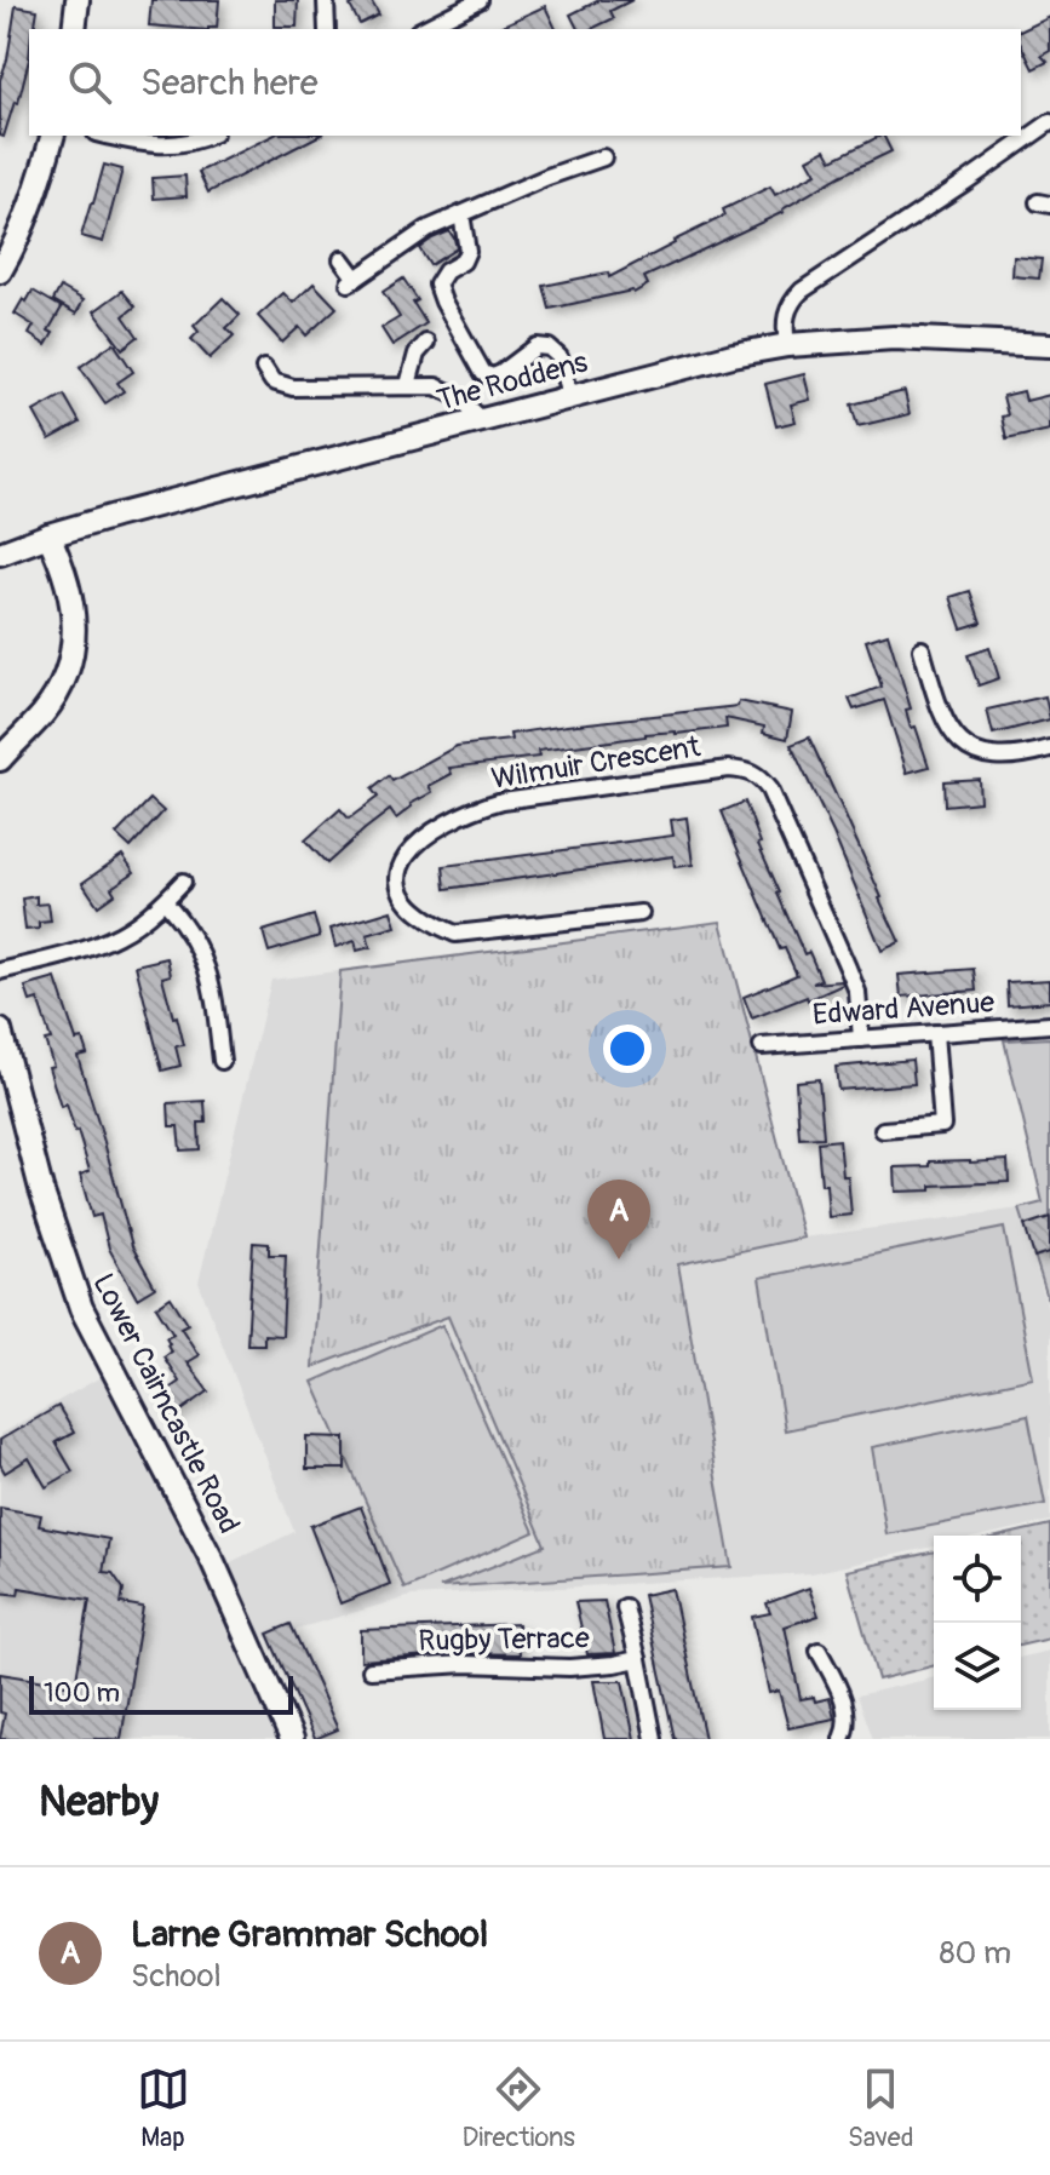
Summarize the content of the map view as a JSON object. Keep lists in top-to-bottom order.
{
  "streets": {
    "street": [
      "The Roddens",
      "Wilmuir Crescent",
      "Edward Avenue",
      "Lower Cairncastle Road",
      "Rugby Terrace"
    ]
  },
  "crossings": [
    ["Wilmuir Crescent", "Edward Avenue"]
  ],
  "scale_bar": "100 m",
  "page": {
    "search": "Search here",
    "pins": "A",
    "scale": "100 m",
    "heading": "Nearby",
    "list": [
      {
        "mark": "A",
        "name": "Larne Grammar School",
        "note": "School",
        "value": "80 m"
      }
    ],
    "nav": ["Map", "Directions", "Saved"]
  }
}
